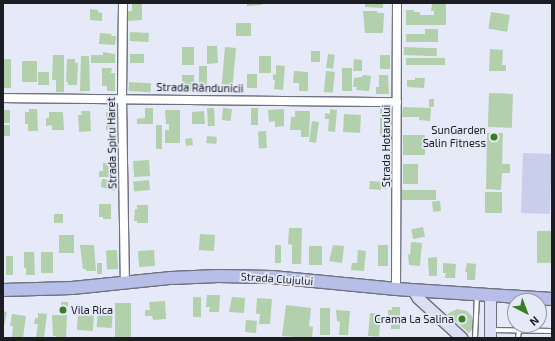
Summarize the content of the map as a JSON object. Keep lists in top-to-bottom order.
{
  "streets": {
    "main road": ["Strada Clujului"],
    "street": ["Strada Rândunicii", "Strada Spiru Haret", "Strada Hotarului"]
  },
  "crossings": [
    ["Strada Rândunicii", "Strada Spiru Haret"],
    ["Strada Rândunicii", "Strada Hotarului"],
    ["Strada Spiru Haret", "Strada Clujului"],
    ["Strada Hotarului", "Strada Clujului"]
  ],
  "places": ["SunGarden Salin Fitness", "Vila Rica", "Crama La Salina"],
  "north": "bottom right"
}
